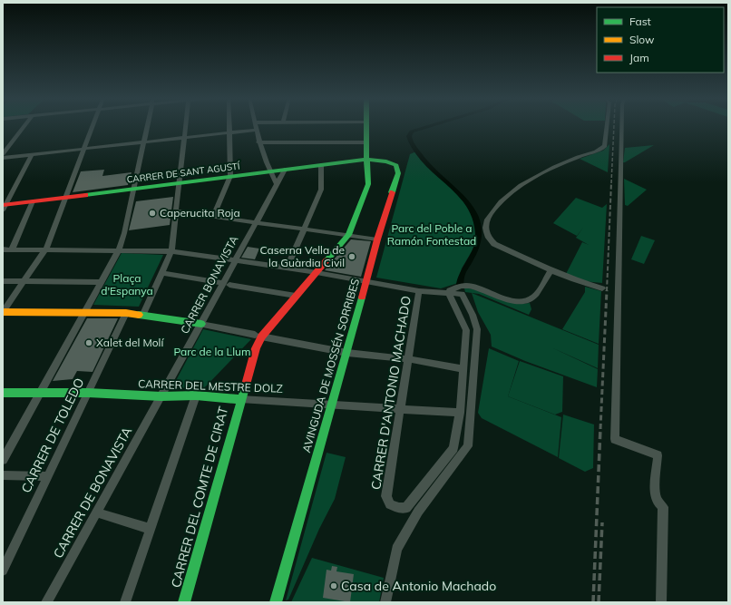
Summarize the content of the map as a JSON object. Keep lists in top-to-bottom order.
{
  "streets": {
    "street": [
      "CARRER DE SANT AGUSTÍ",
      "CARRER BONAVISTA",
      "AVINGUDA DE MOSSÉN SORRIBES",
      "CARRER DEL MESTRE DOLZ",
      "CARRER D'ANTONIO MACHADO",
      "CARRER DE TOLEDO",
      "CARRER DE BONAVISTA",
      "CARRER DEL COMTE DE CIRAT"
    ]
  },
  "crossings": [
    ["CARRER DE SANT AGUSTÍ", "CARRER BONAVISTA"],
    ["CARRER DE SANT AGUSTÍ", "AVINGUDA DE MOSSÉN SORRIBES"],
    ["CARRER DE SANT AGUSTÍ", "CARRER DEL COMTE DE CIRAT"],
    ["CARRER BONAVISTA", "CARRER DEL MESTRE DOLZ"],
    ["CARRER BONAVISTA", "CARRER DE BONAVISTA"],
    ["AVINGUDA DE MOSSÉN SORRIBES", "CARRER DEL MESTRE DOLZ"],
    ["AVINGUDA DE MOSSÉN SORRIBES", "CARRER DEL COMTE DE CIRAT"],
    ["CARRER DEL MESTRE DOLZ", "CARRER D'ANTONIO MACHADO"],
    ["CARRER DEL MESTRE DOLZ", "CARRER DE TOLEDO"],
    ["CARRER DEL MESTRE DOLZ", "CARRER DE BONAVISTA"],
    ["CARRER DEL MESTRE DOLZ", "CARRER DEL COMTE DE CIRAT"]
  ],
  "parks": ["Parc del Poble a Ramón Fontestad", "Plaça d'Espanya", "Parc de la Llum"],
  "places": [
    "Caperucita Roja",
    "Caserna Vella de la Guàrdia Civil",
    "Xalet del Molí",
    "Casa de Antonio Machado"
  ],
  "legend": ["Fast", "Slow", "Jam"]
}
